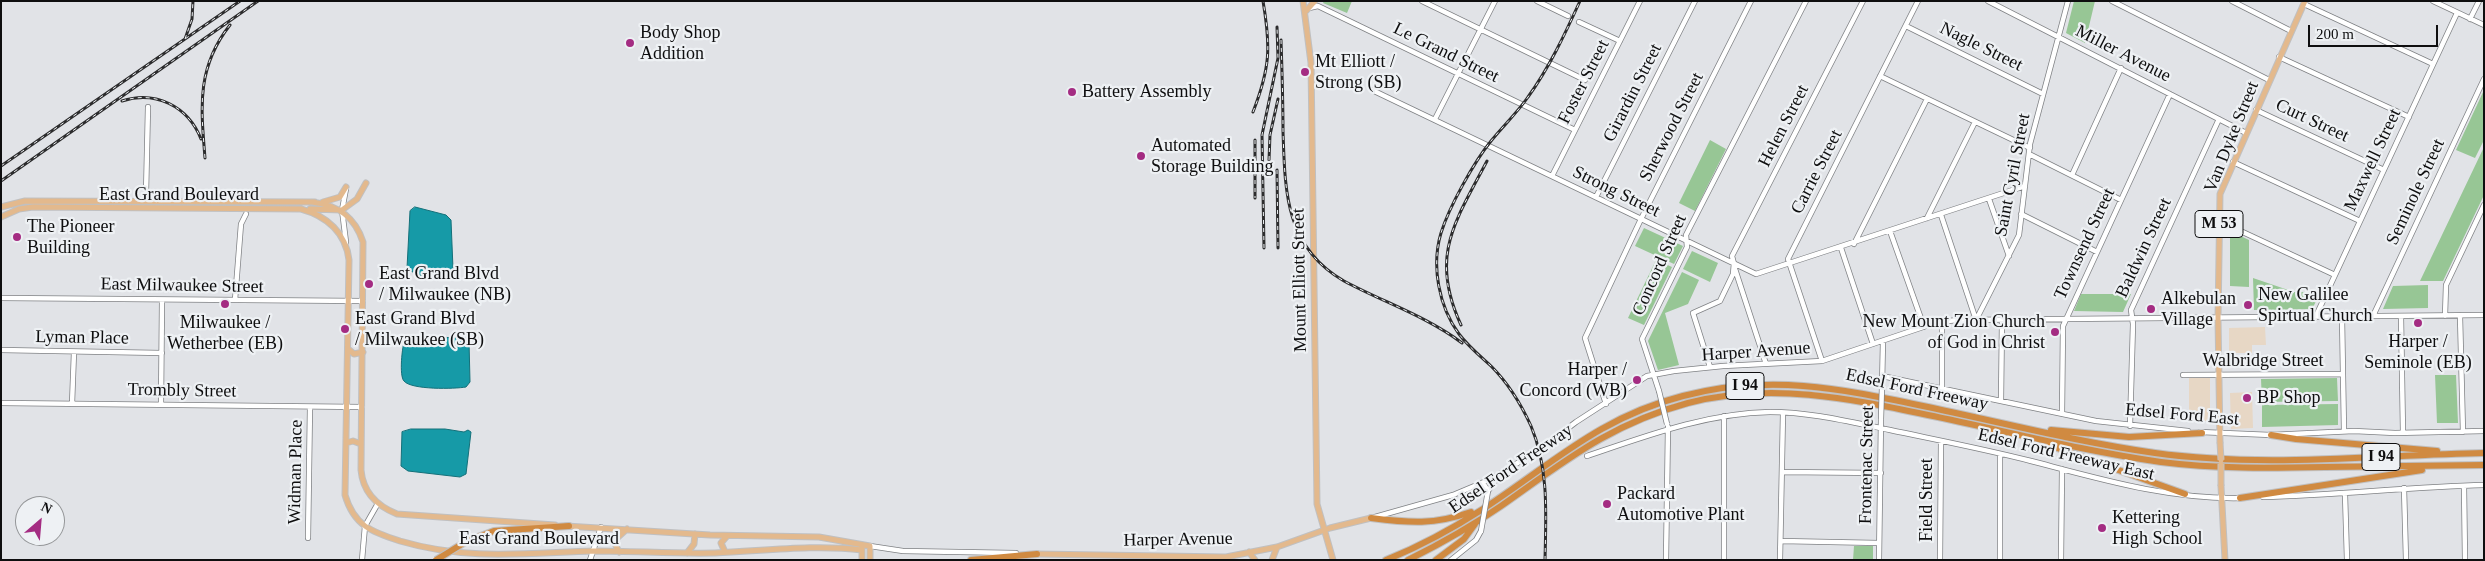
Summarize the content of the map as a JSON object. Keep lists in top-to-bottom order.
{
  "streets": {
    "highway": ["I 94", "Edsel Ford Freeway"],
    "main road": [
      "Van Dyke Street",
      "East Grand Boulevard",
      "M 53",
      "Mount Elliott Street",
      "Harper Avenue"
    ],
    "street": [
      "Nagle Street",
      "Le Grand Street",
      "Miller Avenue",
      "Foster Street",
      "Girardin Street",
      "Curt Street",
      "Helen Street",
      "Sherwood Street",
      "Maxwell Street",
      "Carrie Street",
      "Saint Cyril Street",
      "Strong Street",
      "Seminole Street",
      "Townsend Street",
      "Baldwin Street",
      "Concord Street",
      "East Milwaukee Street",
      "Lyman Place",
      "Walbridge Street",
      "Trombly Street",
      "Edsel Ford East",
      "Edsel Ford Freeway East",
      "Frontenac Street",
      "Widman Place",
      "Field Street"
    ]
  },
  "crossings": [
    ["Nagle Street", "Carrie Street"],
    ["Nagle Street", "Saint Cyril Street"],
    ["Le Grand Street", "Foster Street"],
    ["Le Grand Street", "Mount Elliott Street"],
    ["Miller Avenue", "Van Dyke Street"],
    ["Miller Avenue", "Saint Cyril Street"],
    ["Miller Avenue", "Townsend Street"],
    ["Miller Avenue", "Baldwin Street"],
    ["Foster Street", "Strong Street"],
    ["Girardin Street", "Strong Street"],
    ["Curt Street", "Van Dyke Street"],
    ["Curt Street", "Maxwell Street"],
    ["Helen Street", "Strong Street"],
    ["Helen Street", "Harper Avenue"],
    ["Sherwood Street", "Strong Street"],
    ["Sherwood Street", "Harper Avenue"],
    ["Van Dyke Street", "Harper Avenue"],
    ["Van Dyke Street", "Walbridge Street"],
    ["Van Dyke Street", "Edsel Ford East"],
    ["Van Dyke Street", "Edsel Ford Freeway East"],
    ["Maxwell Street", "Harper Avenue"],
    ["Carrie Street", "Strong Street"],
    ["Saint Cyril Street", "Strong Street"],
    ["Saint Cyril Street", "Harper Avenue"],
    ["Strong Street", "Concord Street"],
    ["Seminole Street", "Harper Avenue"],
    ["East Grand Boulevard", "East Milwaukee Street"],
    ["East Grand Boulevard", "Harper Avenue"],
    ["East Grand Boulevard", "Trombly Street"],
    ["Townsend Street", "Harper Avenue"],
    ["Townsend Street", "Edsel Ford East"],
    ["Baldwin Street", "Harper Avenue"],
    ["Baldwin Street", "Edsel Ford East"],
    ["Concord Street", "Harper Avenue"],
    ["Mount Elliott Street", "Harper Avenue"],
    ["Harper Avenue", "Frontenac Street"],
    ["Trombly Street", "Widman Place"],
    ["Edsel Ford East", "Frontenac Street"],
    ["Edsel Ford Freeway East", "Frontenac Street"],
    ["Edsel Ford Freeway East", "Field Street"]
  ],
  "places": [
    "Body Shop Addition",
    "Mt Elliott / Strong (SB)",
    "Battery Assembly",
    "Automated Storage Building",
    "The Pioneer Building",
    "East Grand Blvd / Milwaukee (NB)",
    "Milwaukee / Wetherbee (EB)",
    "New Galilee Spirtual Church",
    "Alkebulan Village",
    "Harper / Seminole (EB)",
    "East Grand Blvd / Milwaukee (SB)",
    "New Mount Zion Church of God in Christ",
    "Harper / Concord (WB)",
    "BP Shop",
    "Packard Automotive Plant",
    "Kettering High School"
  ],
  "scale_bar": "200 m",
  "north": "top right"
}
